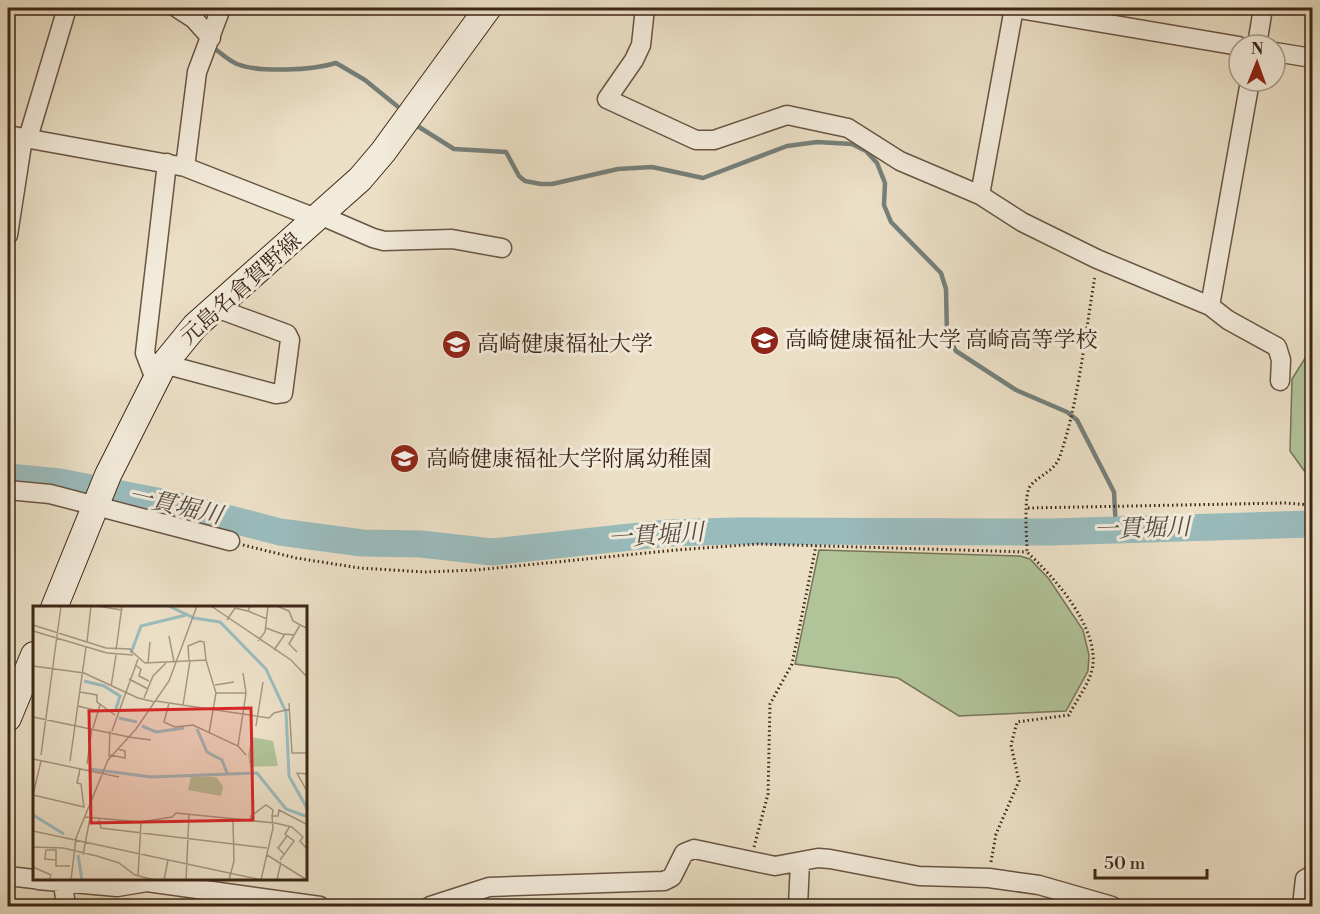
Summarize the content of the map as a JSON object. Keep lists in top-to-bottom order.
{
  "streets": {
    "main road": ["元島名倉賀野線"]
  },
  "water": ["一貫堀川"],
  "places": {
    "school or university": ["高崎健康福祉大学 高崎高等学校", "高崎健康福祉大学", "高崎健康福祉大学附属幼稚園"]
  },
  "scale_bar": "50 m",
  "north": "top"
}
